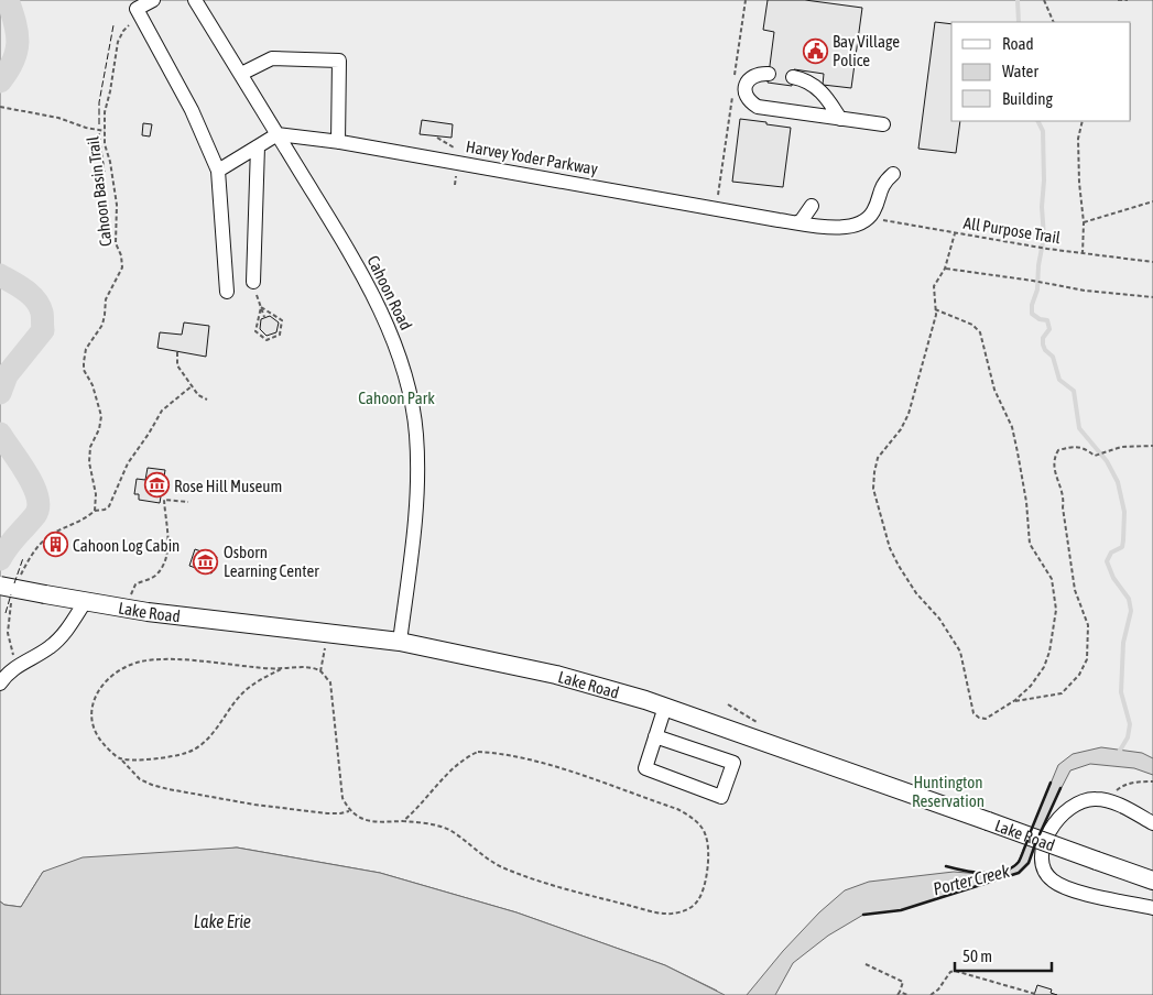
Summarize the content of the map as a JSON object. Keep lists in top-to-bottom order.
{
  "streets": {
    "main road": ["Lake Road"],
    "street": ["Harvey Yoder Parkway", "Cahoon Road"],
    "path": ["Cahoon Basin Trail", "All Purpose Trail"]
  },
  "crossings": [
    ["Harvey Yoder Parkway", "All Purpose Trail"],
    ["Harvey Yoder Parkway", "Cahoon Road"],
    ["Cahoon Road", "Lake Road"]
  ],
  "water": ["Porter Creek", "Lake Erie"],
  "parks": ["Cahoon Park", "Huntington Reservation"],
  "places": {
    "public building": ["Bay Village Police"],
    "museum": ["Rose Hill Museum", "Osborn Learning Center"],
    "building": ["Cahoon Log Cabin"]
  },
  "legend": ["Road", "Water", "Building"],
  "scale_bar": "50 m"
}
